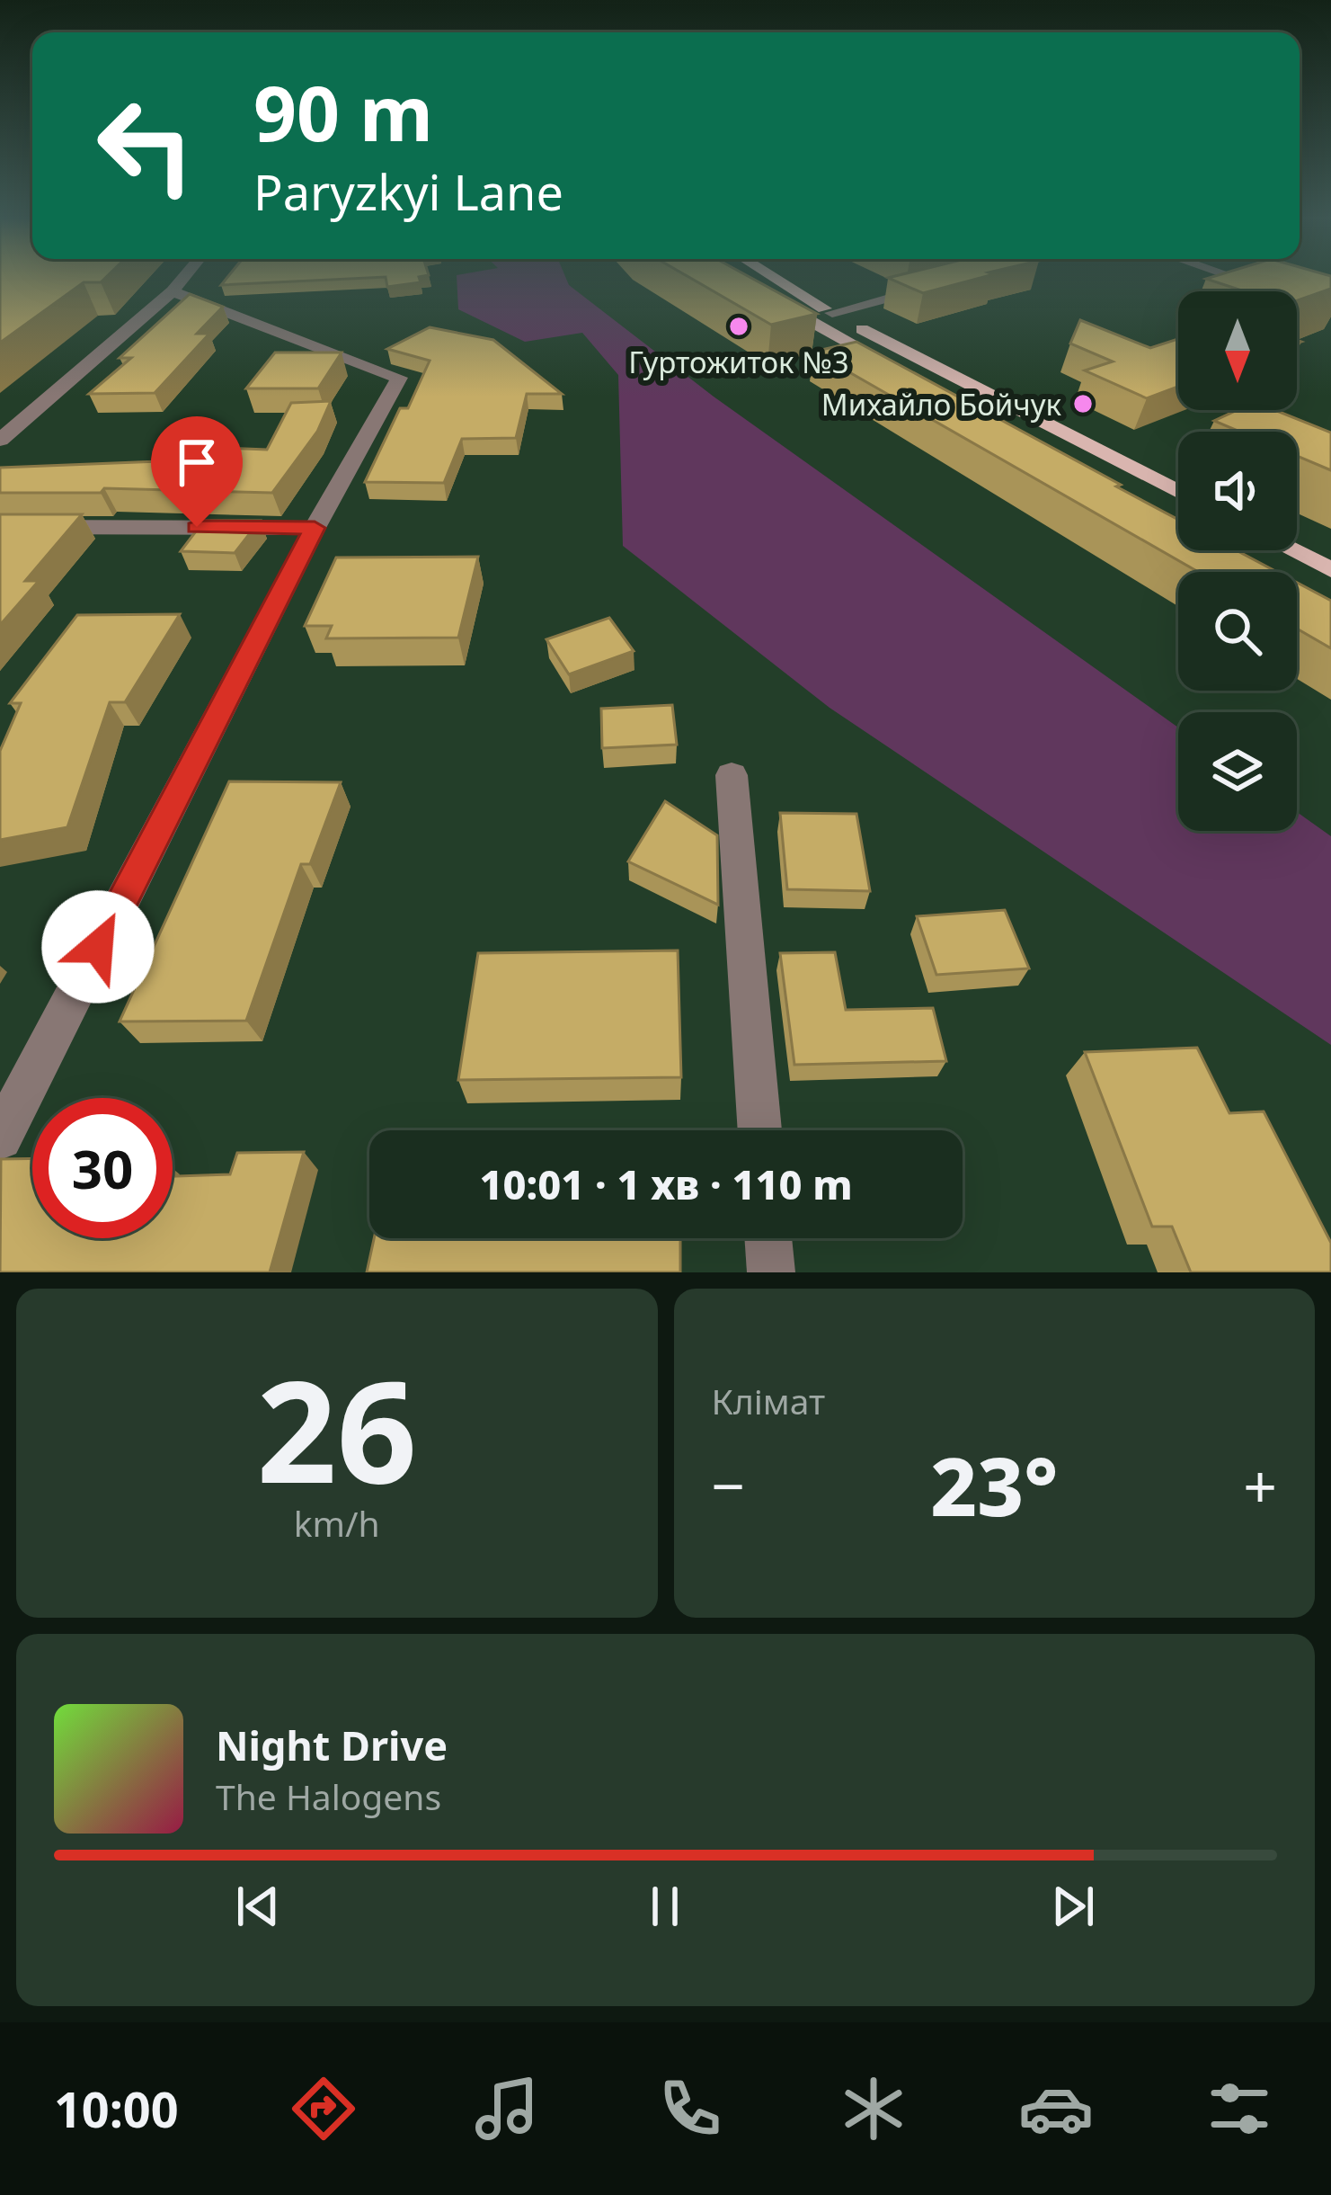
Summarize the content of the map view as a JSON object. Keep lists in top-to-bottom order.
{
  "places": ["Гуртожиток №3", "Михайло Бойчук"],
  "north": "bottom",
  "page": {
    "turn": ["90 m", "Paryzkyi Lane"],
    "limit": "30",
    "trip": "10:01 · 1 хв · 110 m",
    "tile": [
      ["26", "km/h"],
      "Клімат"
    ],
    "heat": ["−", "23°", "+"],
    "song": ["Night Drive", "The Halogens"],
    "tabs": "10:00"
  }
}
